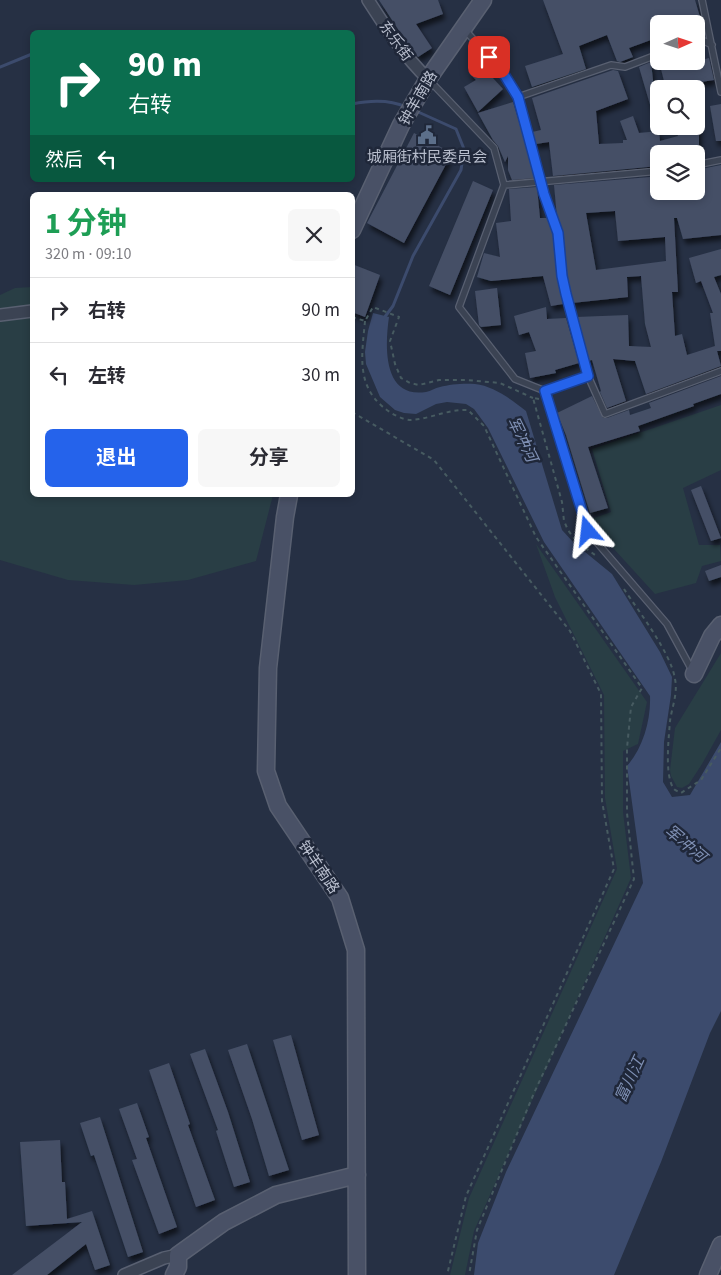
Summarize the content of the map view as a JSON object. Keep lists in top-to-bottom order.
{
  "streets": {
    "main road": ["钟羊南路"],
    "street": ["东乐街"]
  },
  "crossings": [
    ["东乐街", "钟羊南路"]
  ],
  "water": ["军冲河", "富川江"],
  "places": {
    "public building": ["城厢街村民委员会"]
  },
  "north": "right",
  "page": {
    "turn": ["90 m", "右转"],
    "then": "然后",
    "heading": ["1 分钟", "320 m · 09:10"],
    "list": [
      {
        "name": "右转",
        "value": "90 m"
      },
      {
        "name": "左转",
        "value": "30 m"
      }
    ],
    "buttons": ["退出", "分享"]
  }
}
